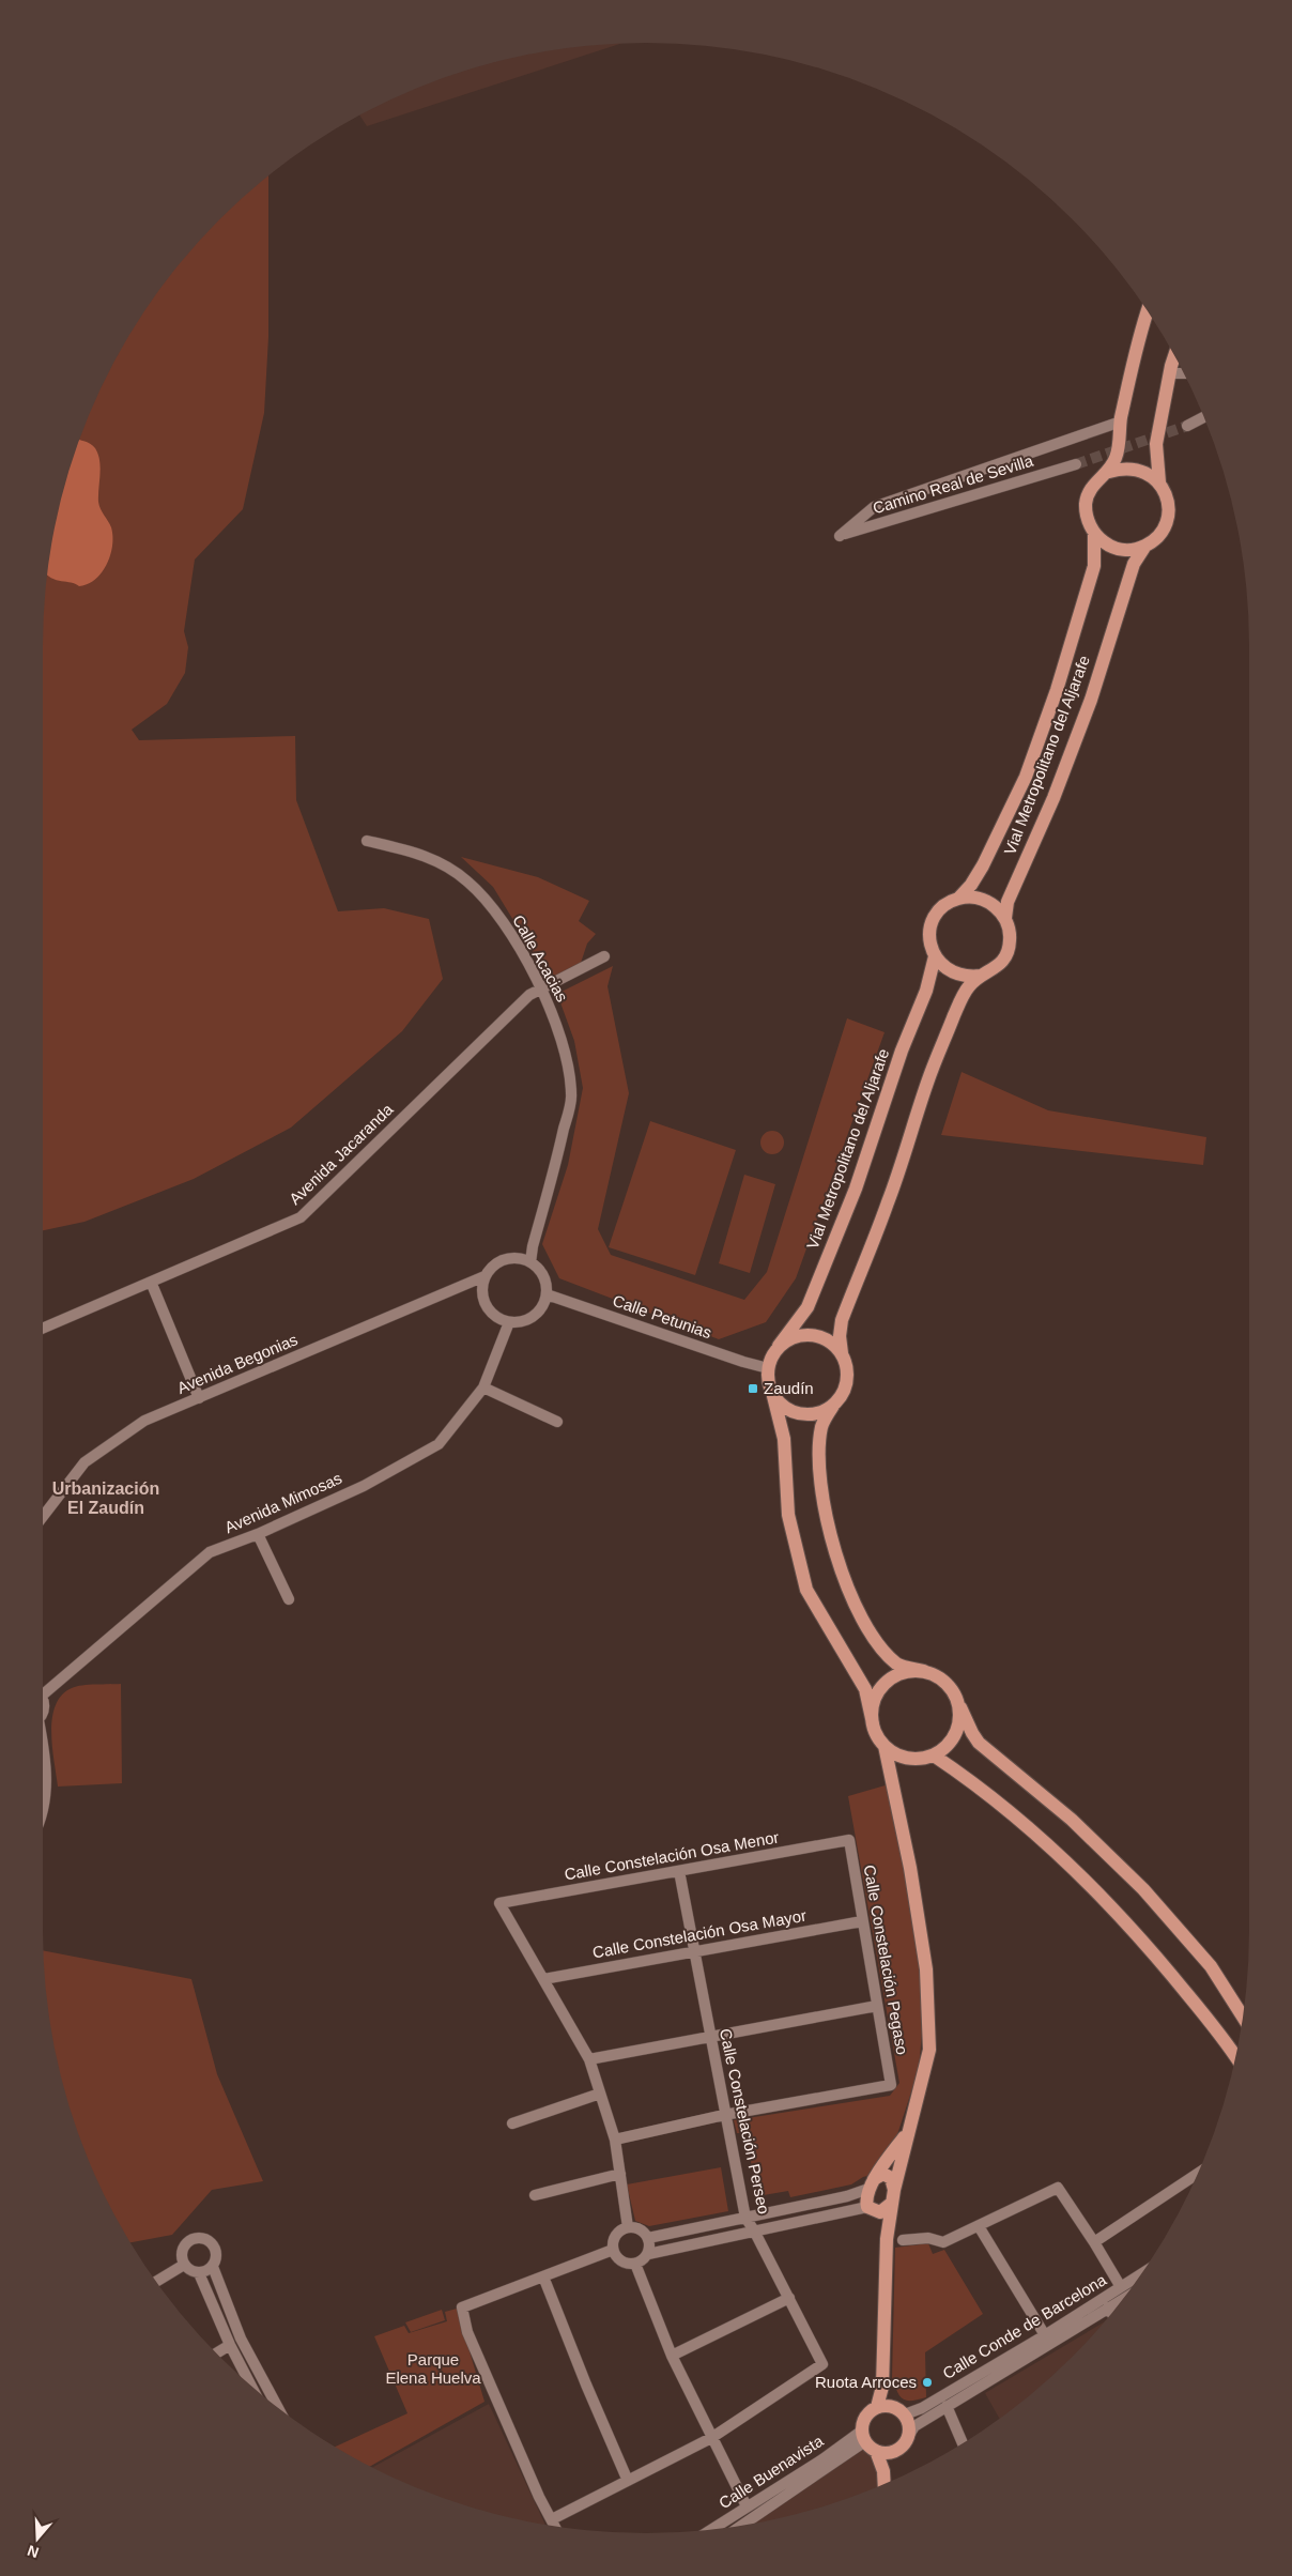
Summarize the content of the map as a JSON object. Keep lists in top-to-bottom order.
{
  "streets": {
    "main road": ["Vial Metropolitano del Aljarafe"],
    "street": [
      "Camino Real de Sevilla",
      "Calle Acacias",
      "Avenida Jacaranda",
      "Calle Petunias",
      "Avenida Begonias",
      "Avenida Mimosas",
      "Calle Constelación Osa Menor",
      "Calle Constelación Osa Mayor",
      "Calle Constelación Pegaso",
      "Calle Constelación Perseo",
      "Calle Conde de Barcelona",
      "Calle Buenavista"
    ]
  },
  "crossings": [
    ["Camino Real de Sevilla", "Vial Metropolitano del Aljarafe"],
    ["Vial Metropolitano del Aljarafe", "Calle Petunias"],
    ["Calle Acacias", "Avenida Jacaranda"],
    ["Calle Acacias", "Calle Petunias"],
    ["Calle Acacias", "Avenida Begonias"],
    ["Calle Acacias", "Avenida Mimosas"],
    ["Calle Petunias", "Avenida Begonias"],
    ["Calle Petunias", "Avenida Mimosas"],
    ["Avenida Begonias", "Avenida Mimosas"],
    ["Calle Constelación Osa Menor", "Calle Constelación Osa Mayor"],
    ["Calle Constelación Osa Menor", "Calle Constelación Pegaso"],
    ["Calle Constelación Osa Menor", "Calle Constelación Perseo"],
    ["Calle Constelación Osa Mayor", "Calle Constelación Pegaso"],
    ["Calle Constelación Osa Mayor", "Calle Constelación Perseo"],
    ["Calle Constelación Pegaso", "Calle Constelación Perseo"],
    ["Calle Conde de Barcelona", "Calle Buenavista"]
  ],
  "districts": ["Urbanización El Zaudín"],
  "parks": ["Parque Elena Huelva"],
  "places": {
    "transit": ["Zaudín"],
    "other": ["Ruota Arroces"]
  },
  "north": "bottom"
}
